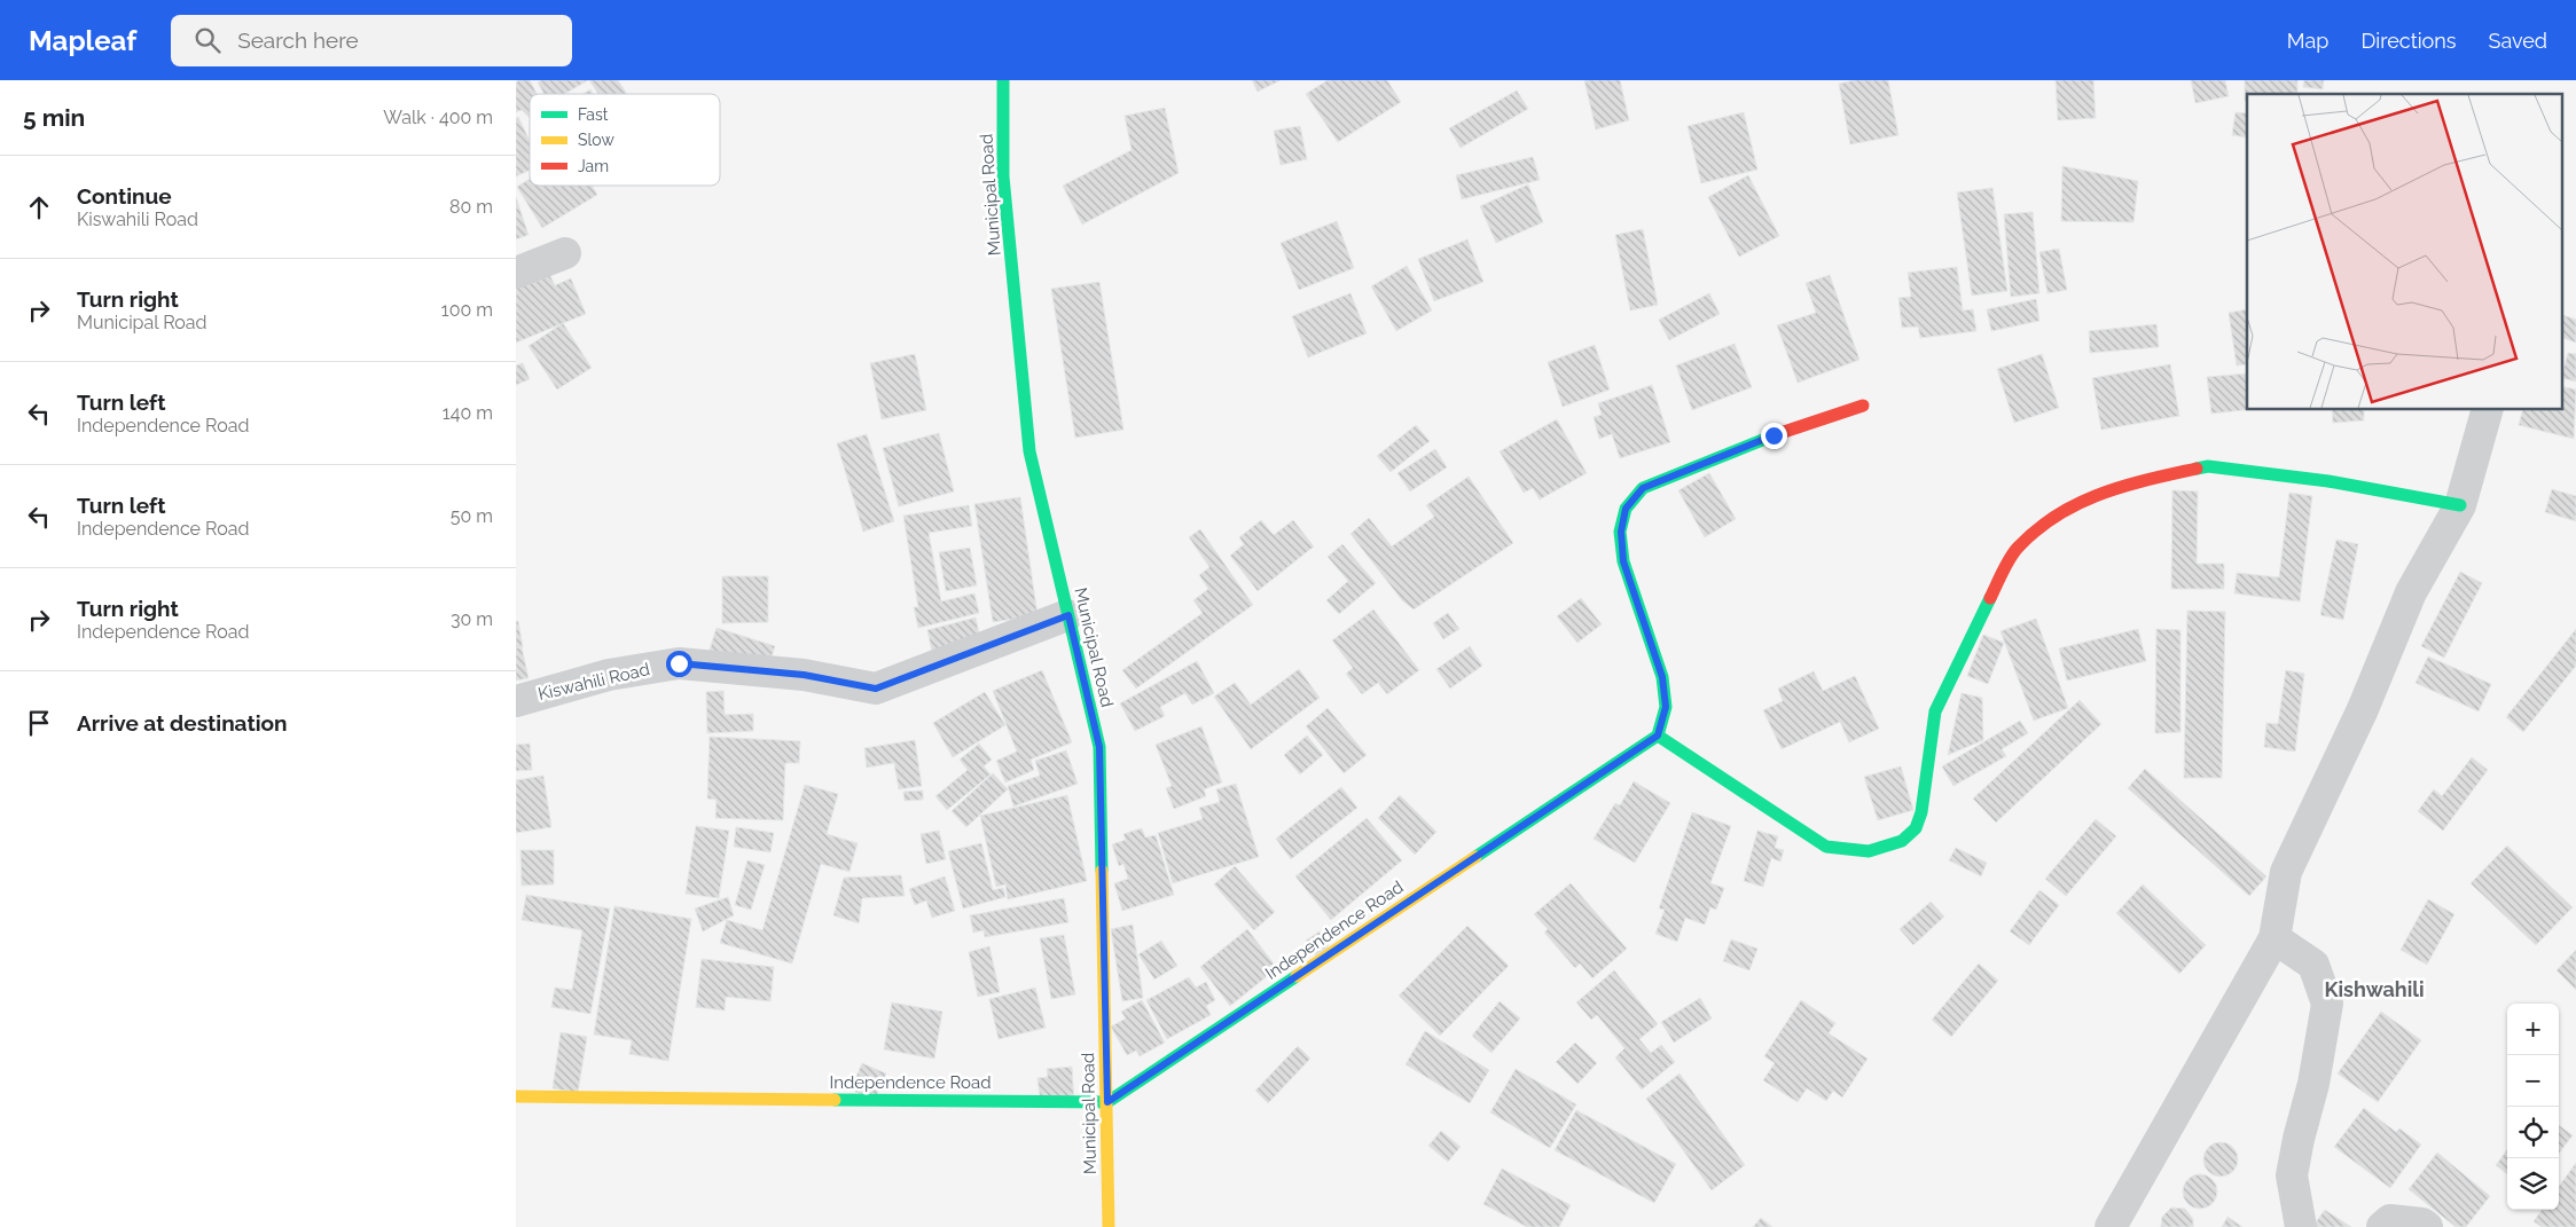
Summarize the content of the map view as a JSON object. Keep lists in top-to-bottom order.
{
  "streets": {
    "street": ["Municipal Road", "Kiswahili Road", "Independence Road"]
  },
  "crossings": [
    ["Municipal Road", "Kiswahili Road"],
    ["Municipal Road", "Independence Road"]
  ],
  "districts": ["Kishwahili"],
  "legend": ["Fast", "Slow", "Jam"],
  "page": {
    "header": "Mapleaf",
    "search": "Search here",
    "nav": ["Map", "Directions", "Saved"],
    "heading": ["5 min", "Walk · 400 m"],
    "list": [
      ["Continue", "Kiswahili Road", "80 m"],
      ["Turn right", "Municipal Road", "100 m"],
      ["Turn left", "Independence Road", "140 m"],
      ["Turn left", "Independence Road", "50 m"],
      ["Turn right", "Independence Road", "30 m"],
      "Arrive at destination"
    ],
    "map_buttons": ["+", "−"]
  }
}
